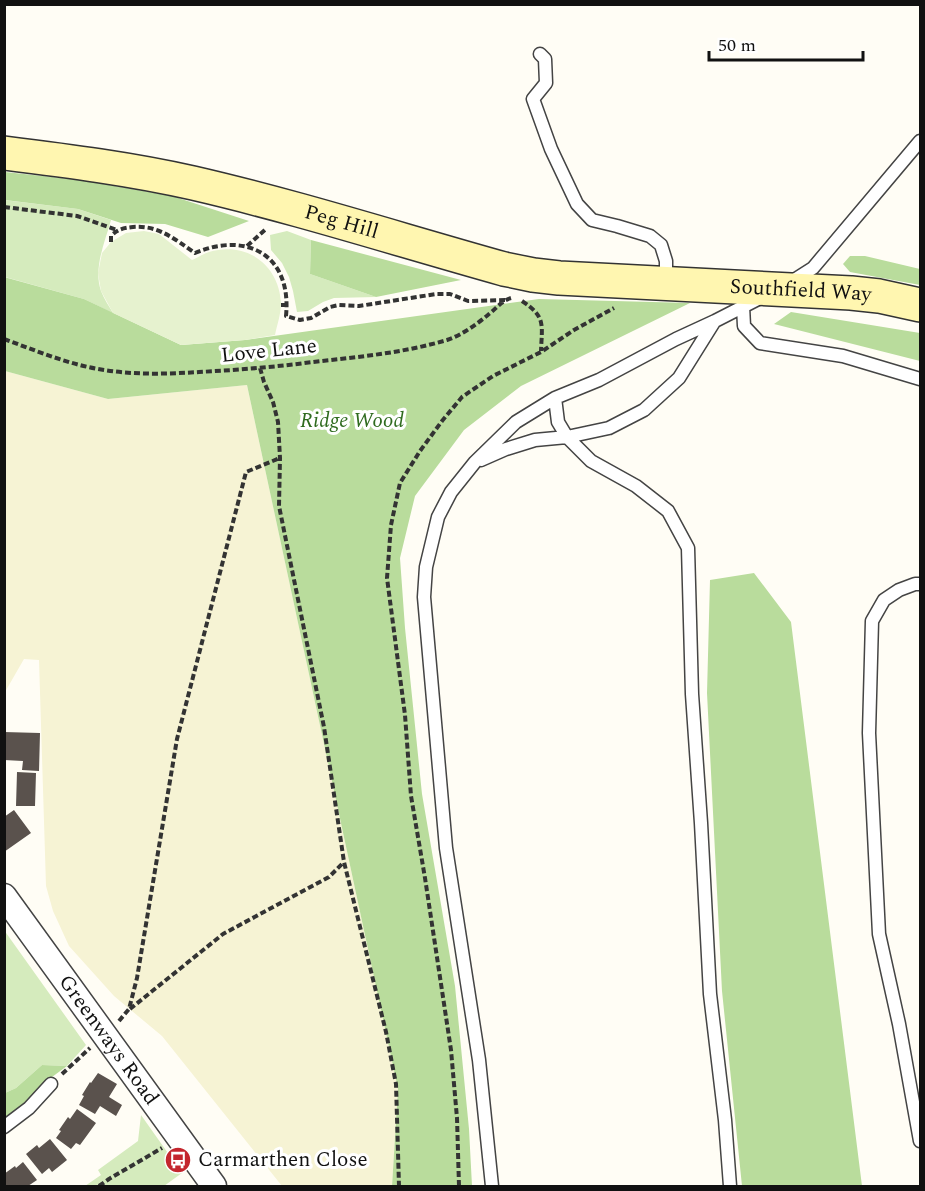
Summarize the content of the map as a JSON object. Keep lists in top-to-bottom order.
{
  "streets": {
    "main road": ["Peg Hill", "Southfield Way"],
    "street": ["Greenways Road"],
    "path": ["Love Lane"]
  },
  "crossings": [
    ["Peg Hill", "Southfield Way"]
  ],
  "parks": ["Ridge Wood"],
  "places": {
    "bus stop": ["Carmarthen Close"]
  },
  "scale_bar": "50 m"
}
